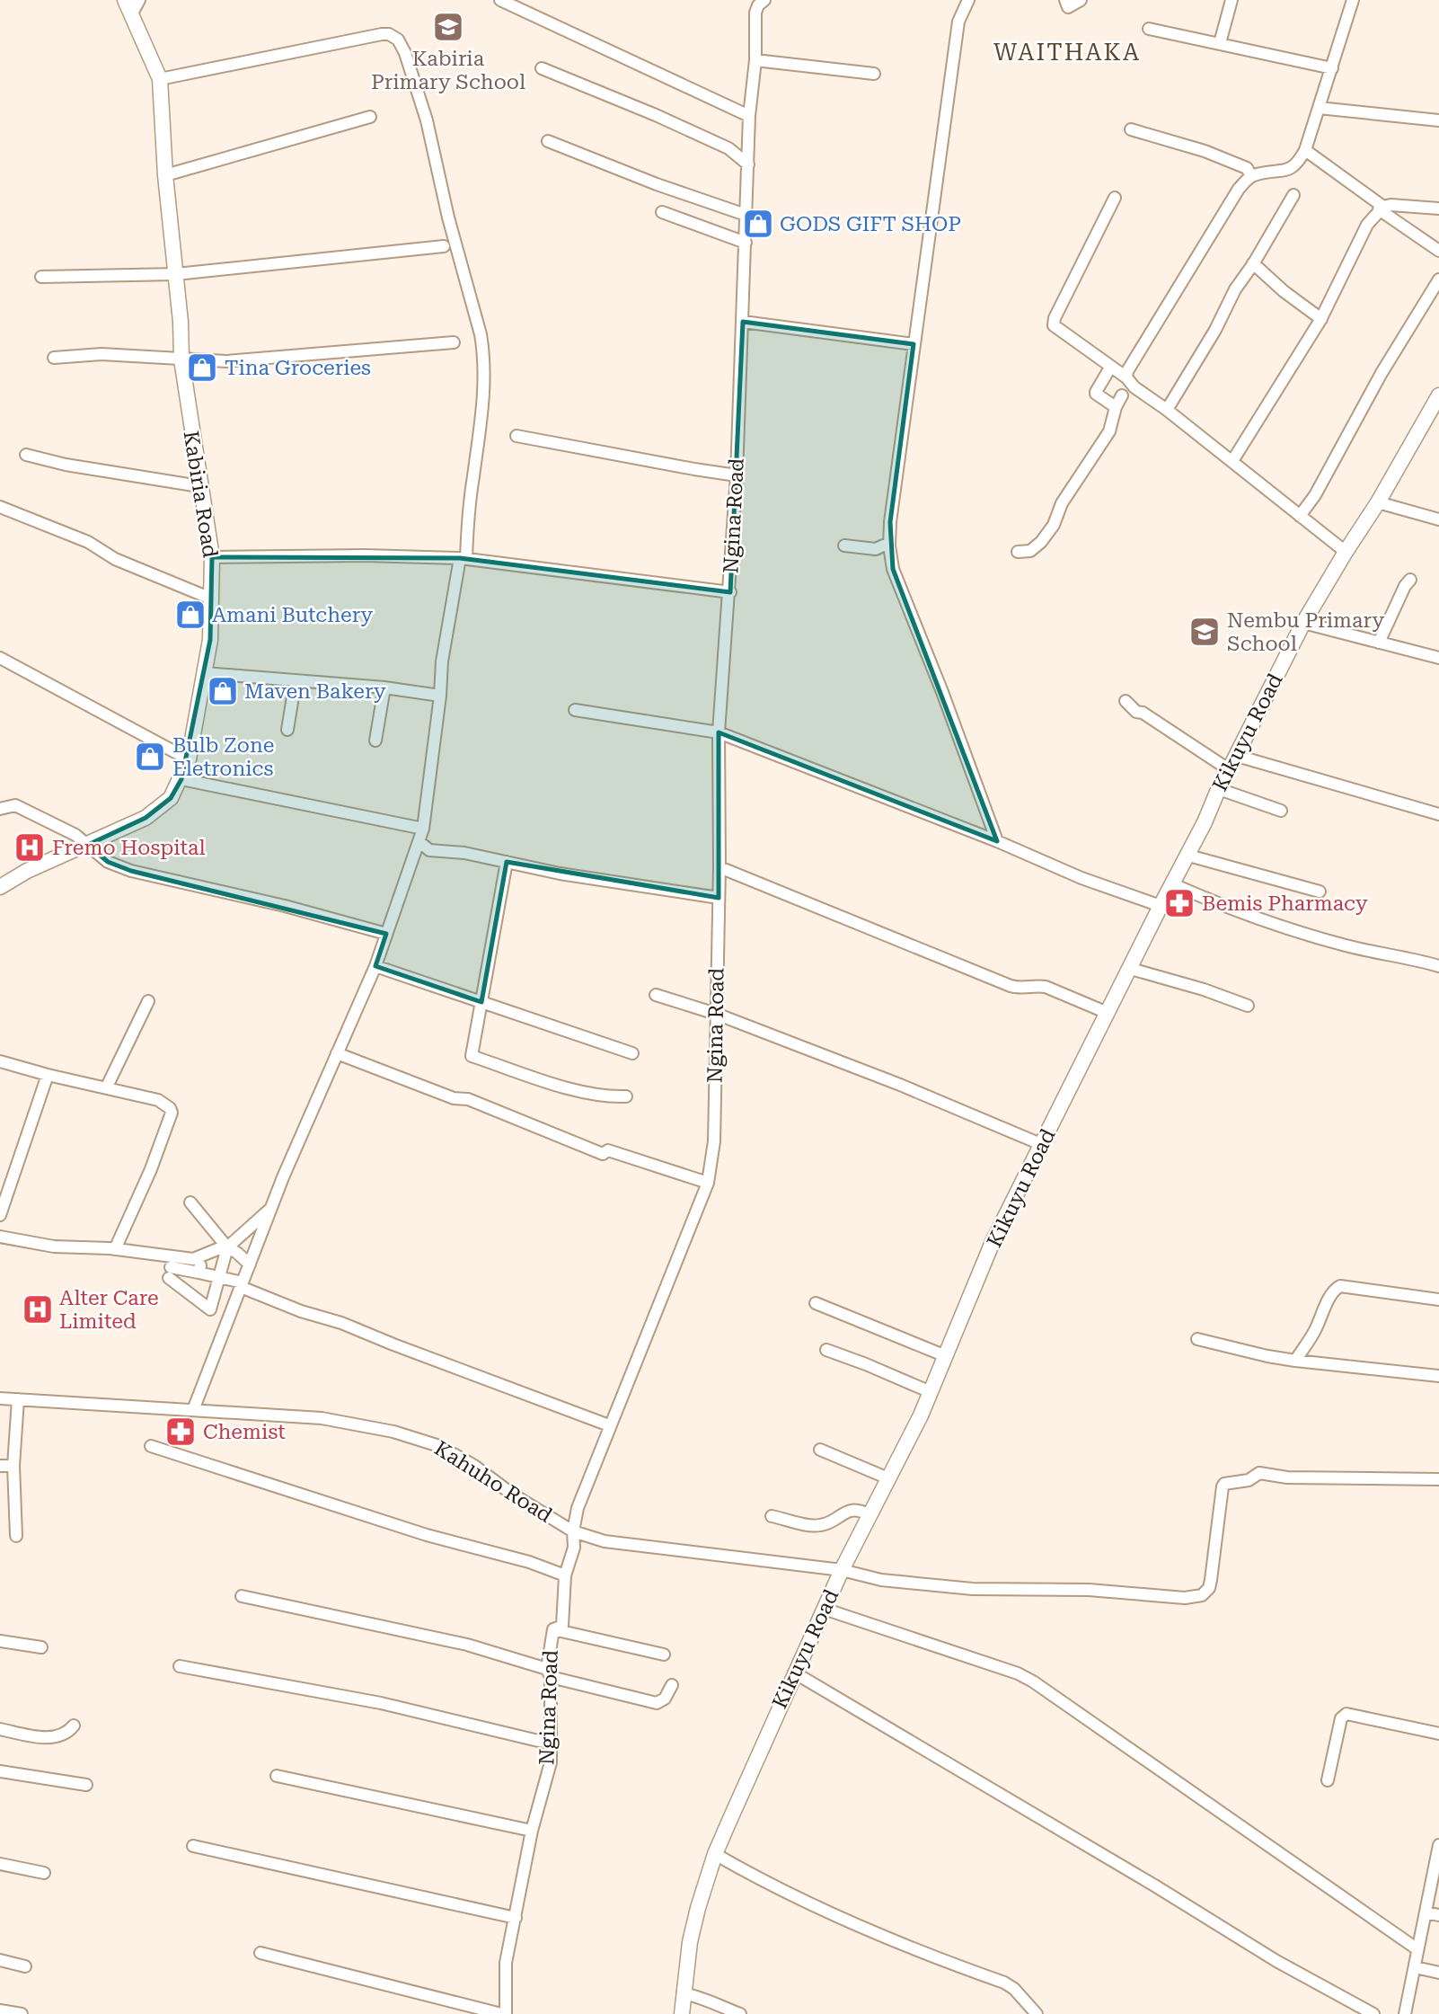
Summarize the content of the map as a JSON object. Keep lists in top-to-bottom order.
{
  "streets": {
    "main road": ["Kabiria Road", "Kikuyu Road"],
    "street": ["Ngina Road", "Kahuho Road"]
  },
  "crossings": [
    ["Ngina Road", "Kahuho Road"],
    ["Kikuyu Road", "Kahuho Road"]
  ],
  "districts": ["WAITHAKA"],
  "places": {
    "school or university": ["Kabiria Primary School", "Nembu Primary School"],
    "shop": [
      "GODS GIFT SHOP",
      "Tina Groceries",
      "Amani Butchery",
      "Maven Bakery",
      "Bulb Zone Eletronics"
    ],
    "hospital": ["Fremo Hospital", "Alter Care Limited"],
    "pharmacy": ["Bemis Pharmacy", "Chemist"]
  }
}
